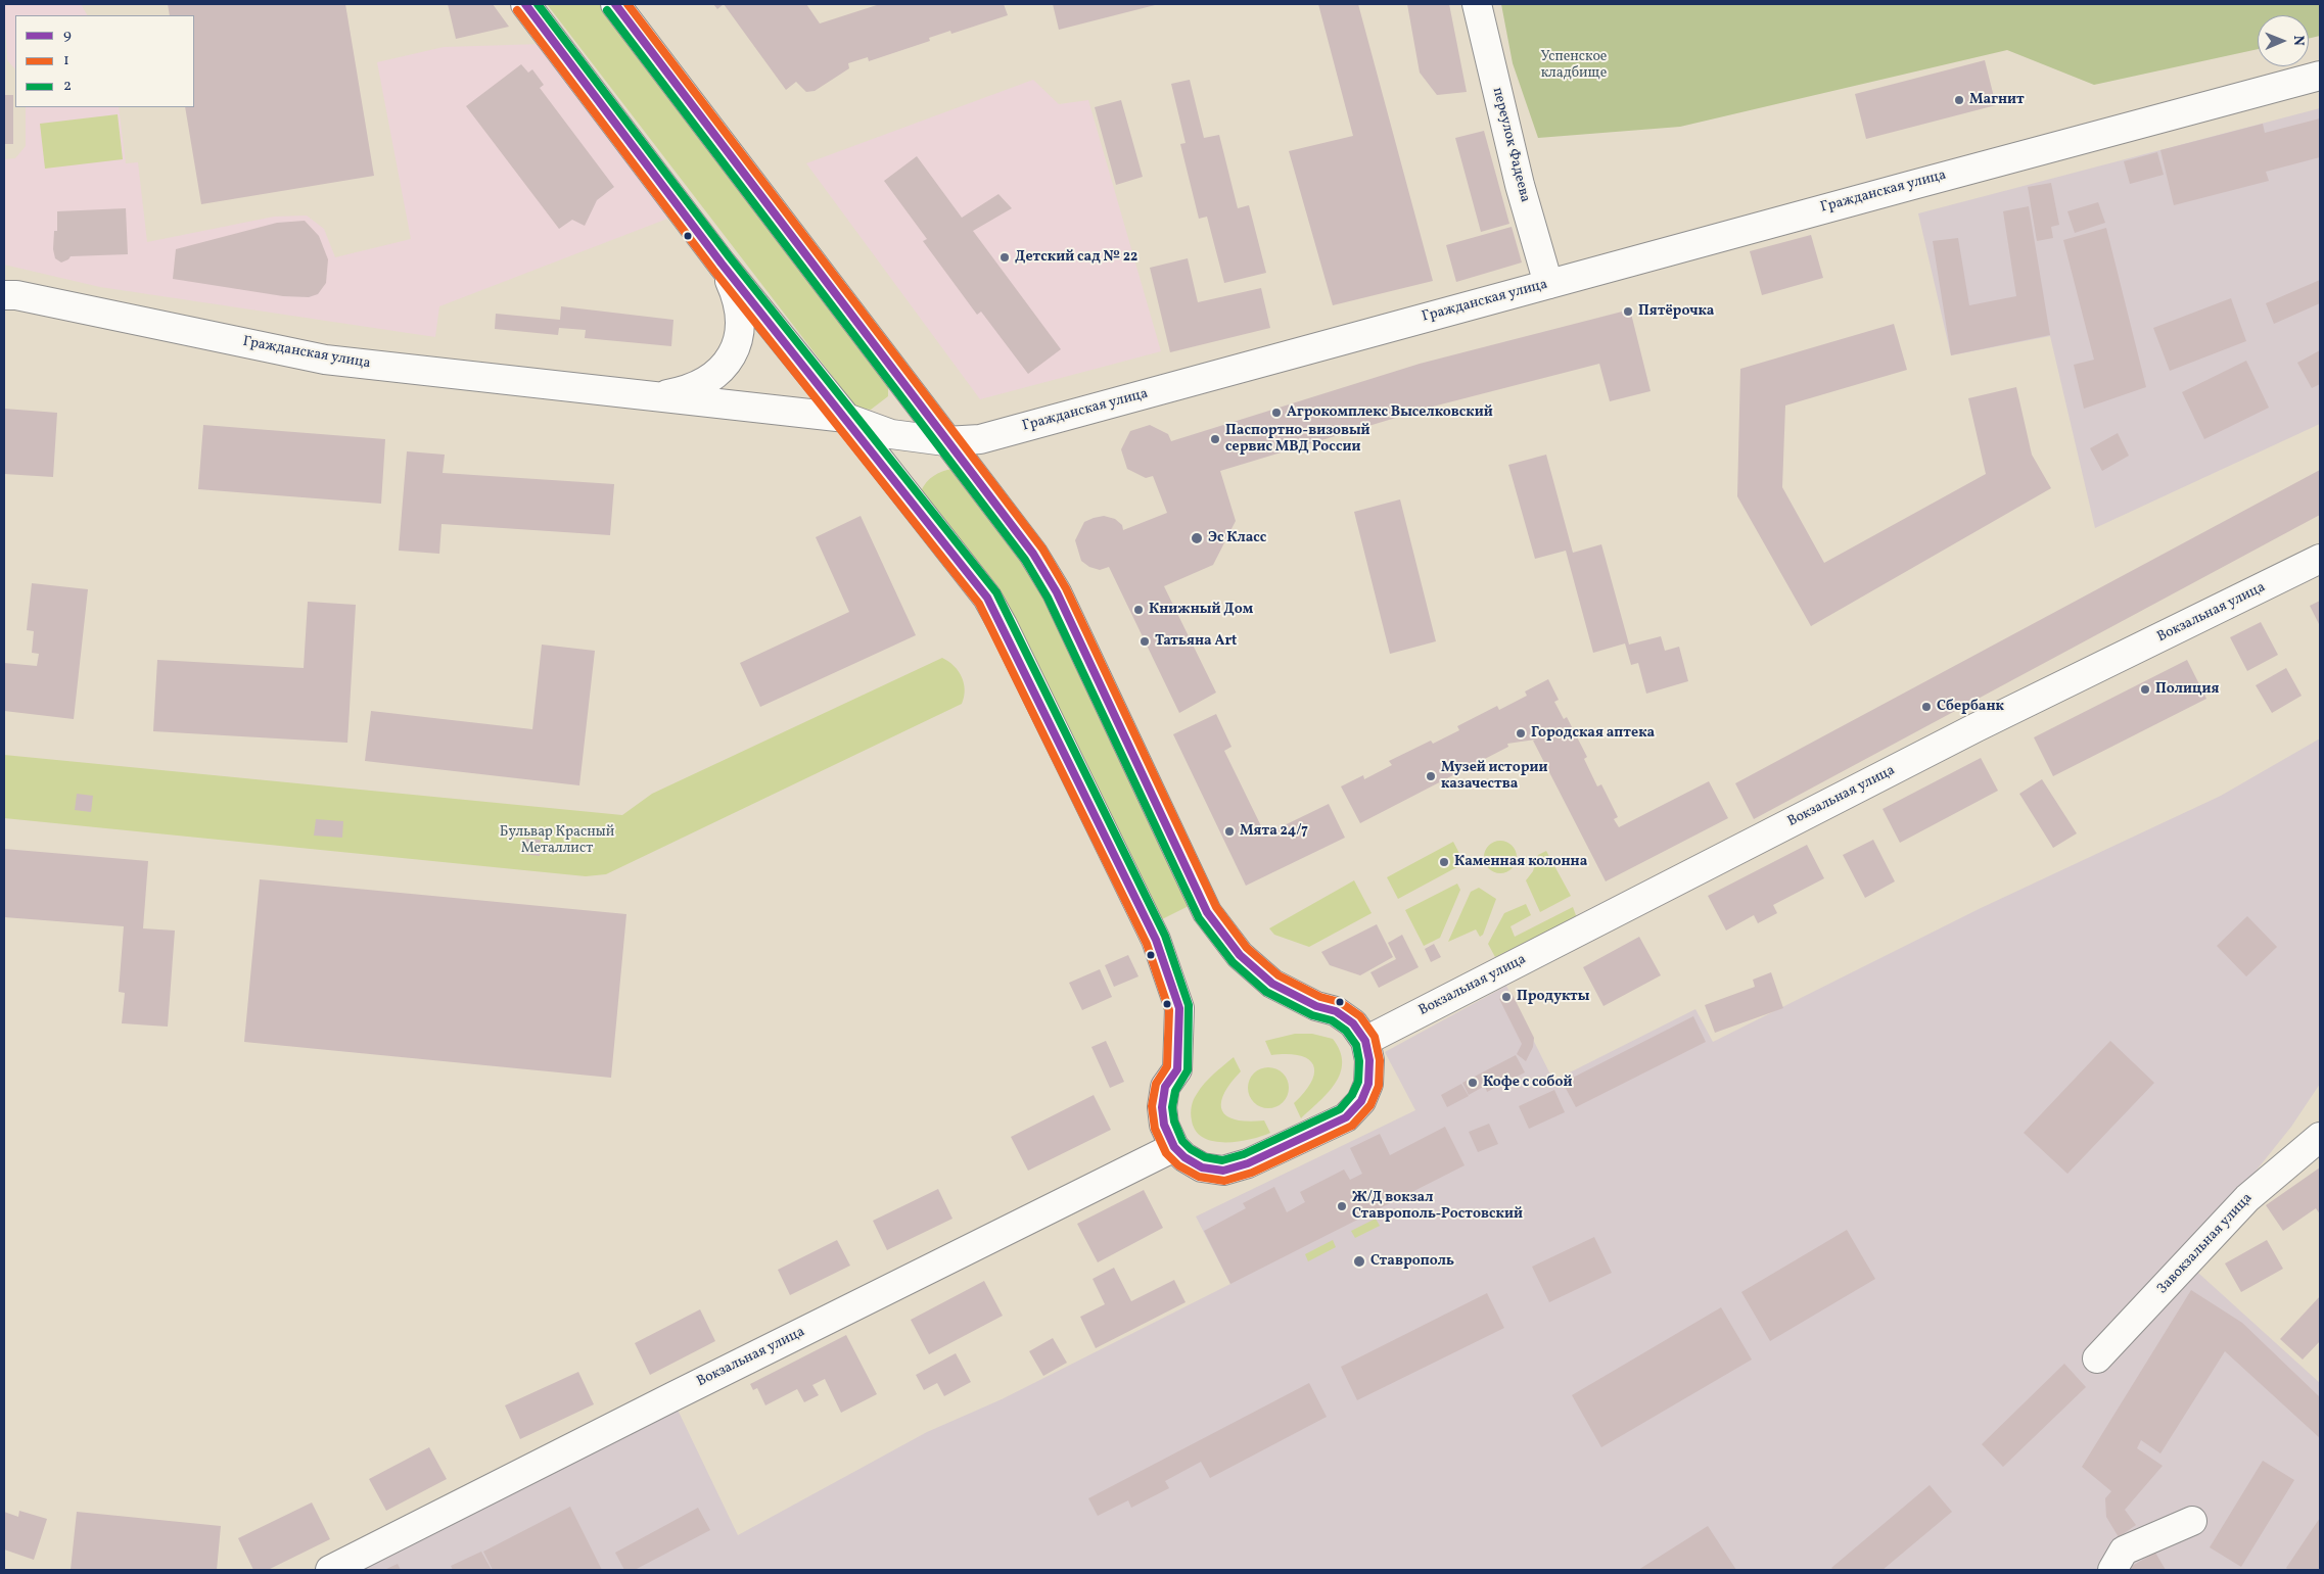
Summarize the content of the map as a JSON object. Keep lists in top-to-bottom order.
{
  "streets": {
    "main road": [
      "переулок Фадеева",
      "Гражданская улица",
      "Вокзальная улица",
      "Завокзальная улица"
    ]
  },
  "crossings": [
    ["переулок Фадеева", "Гражданская улица"]
  ],
  "parks": ["Успенское кладбище", "Бульвар Красный Металлист"],
  "places": [
    "Магнит",
    "Детский сад № 22",
    "Пятёрочка",
    "Агрокомплекс Выселковский",
    "Паспортно-визовый сервис МВД России",
    "Эс Класс",
    "Книжный Дом",
    "Татьяна Art",
    "Полиция",
    "Сбербанк",
    "Городская аптека",
    "Музей истории казачества",
    "Мята 24/7",
    "Каменная колонна",
    "Продукты",
    "Кофе с собой",
    "Ж/Д вокзал Ставрополь-Ростовский",
    "Ставрополь"
  ],
  "lines": ["transit line 9", "transit line 1", "transit line 2"],
  "legend": ["9", "1", "2"],
  "north": "right"
}
